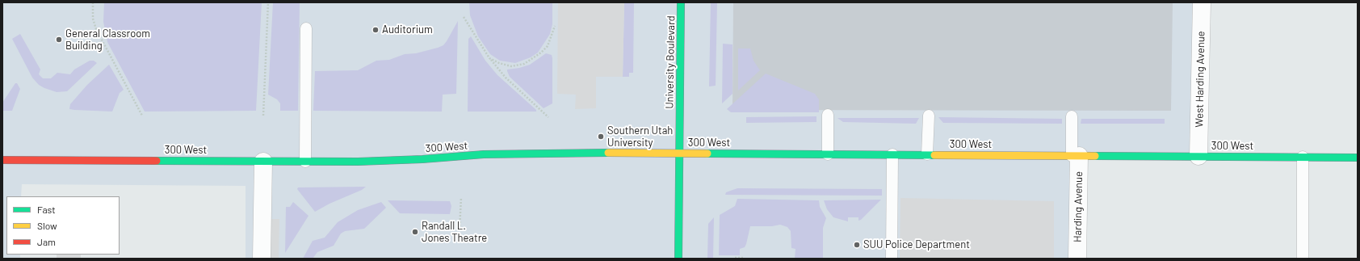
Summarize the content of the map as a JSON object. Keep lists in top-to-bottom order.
{
  "streets": {
    "street": [
      "University Boulevard",
      "West Harding Avenue",
      "300 West",
      "Harding Avenue"
    ]
  },
  "crossings": [
    ["University Boulevard", "300 West"],
    ["West Harding Avenue", "300 West"],
    ["300 West", "Harding Avenue"]
  ],
  "places": [
    "Auditorium",
    "General Classroom Building",
    "Southern Utah University",
    "Randall L. Jones Theatre",
    "SUU Police Department"
  ],
  "legend": ["Fast", "Slow", "Jam"]
}
